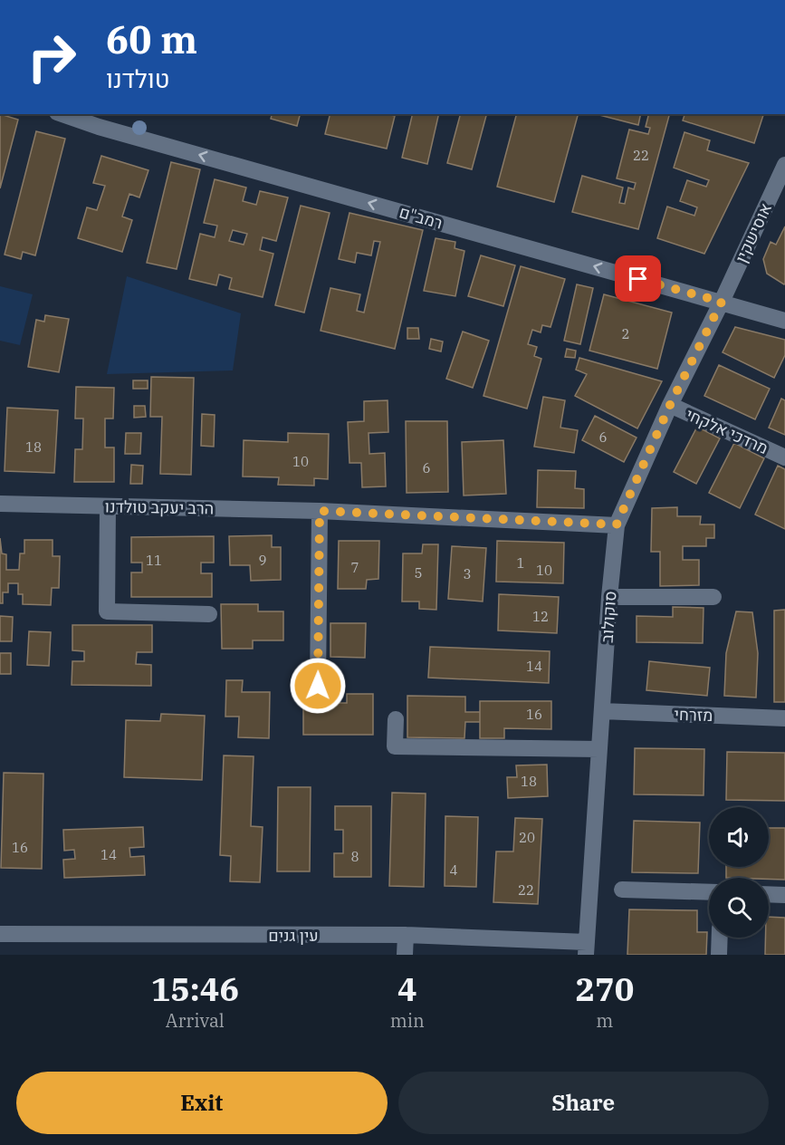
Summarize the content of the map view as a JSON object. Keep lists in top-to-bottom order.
{
  "streets": {
    "street": [
      "רמב\"ם",
      "אוסישקין",
      "מרדכי אלקחי",
      "הרב יעקב טולדנו",
      "סוקולוב",
      "מזרחי",
      "עין גנים"
    ]
  },
  "crossings": [
    ["רמב\"ם", "אוסישקין"],
    ["רמב\"ם", "סוקולוב"],
    ["אוסישקין", "סוקולוב"],
    ["מרדכי אלקחי", "סוקולוב"],
    ["הרב יעקב טולדנו", "סוקולוב"],
    ["סוקולוב", "מזרחי"],
    ["סוקולוב", "עין גנים"]
  ],
  "one_way": ["רמב\"ם"],
  "house_numbers": [
    "22",
    "2",
    "6",
    "18",
    "10",
    "6",
    "11",
    "9",
    "1",
    "7",
    "10",
    "5",
    "3",
    "12",
    "14",
    "16",
    "18",
    "20",
    "16",
    "14",
    "8",
    "4",
    "22"
  ],
  "page": {
    "turn": ["60 m", "טולדנו"],
    "eta": [
      "15:46",
      "Arrival",
      "4",
      "min",
      "270",
      "m"
    ],
    "buttons": ["Exit", "Share"]
  }
}
